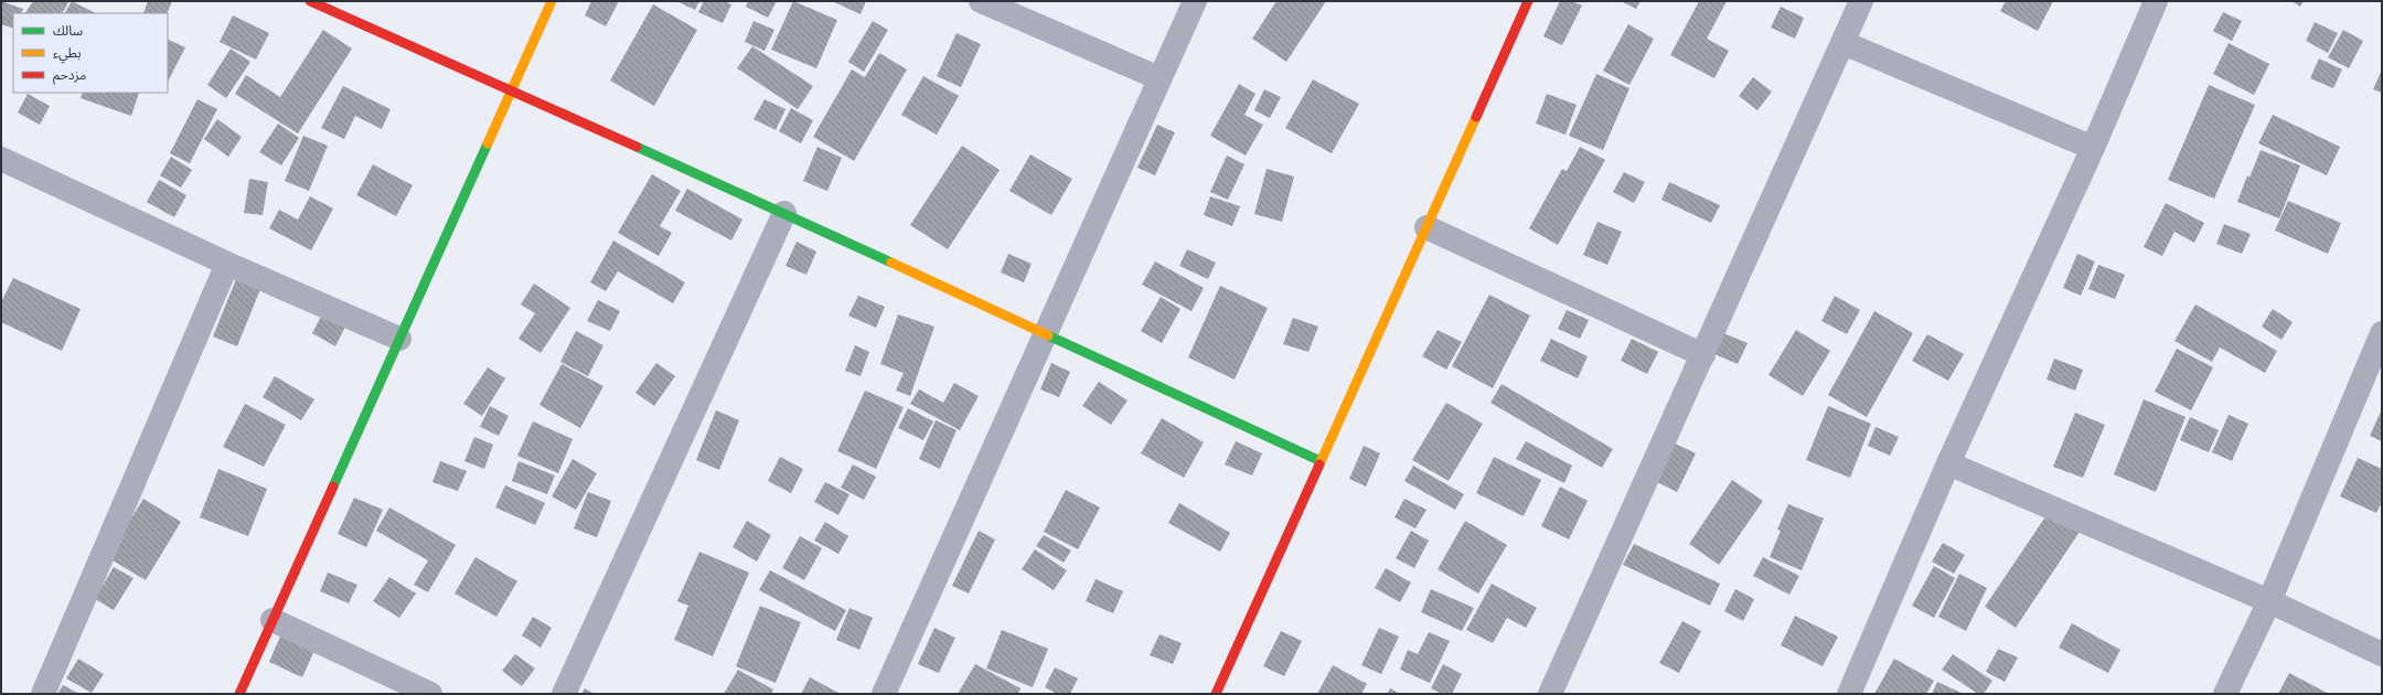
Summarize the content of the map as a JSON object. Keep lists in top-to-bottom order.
{
  "legend": ["سالك", "بطيء", "مزدحم"]
}
